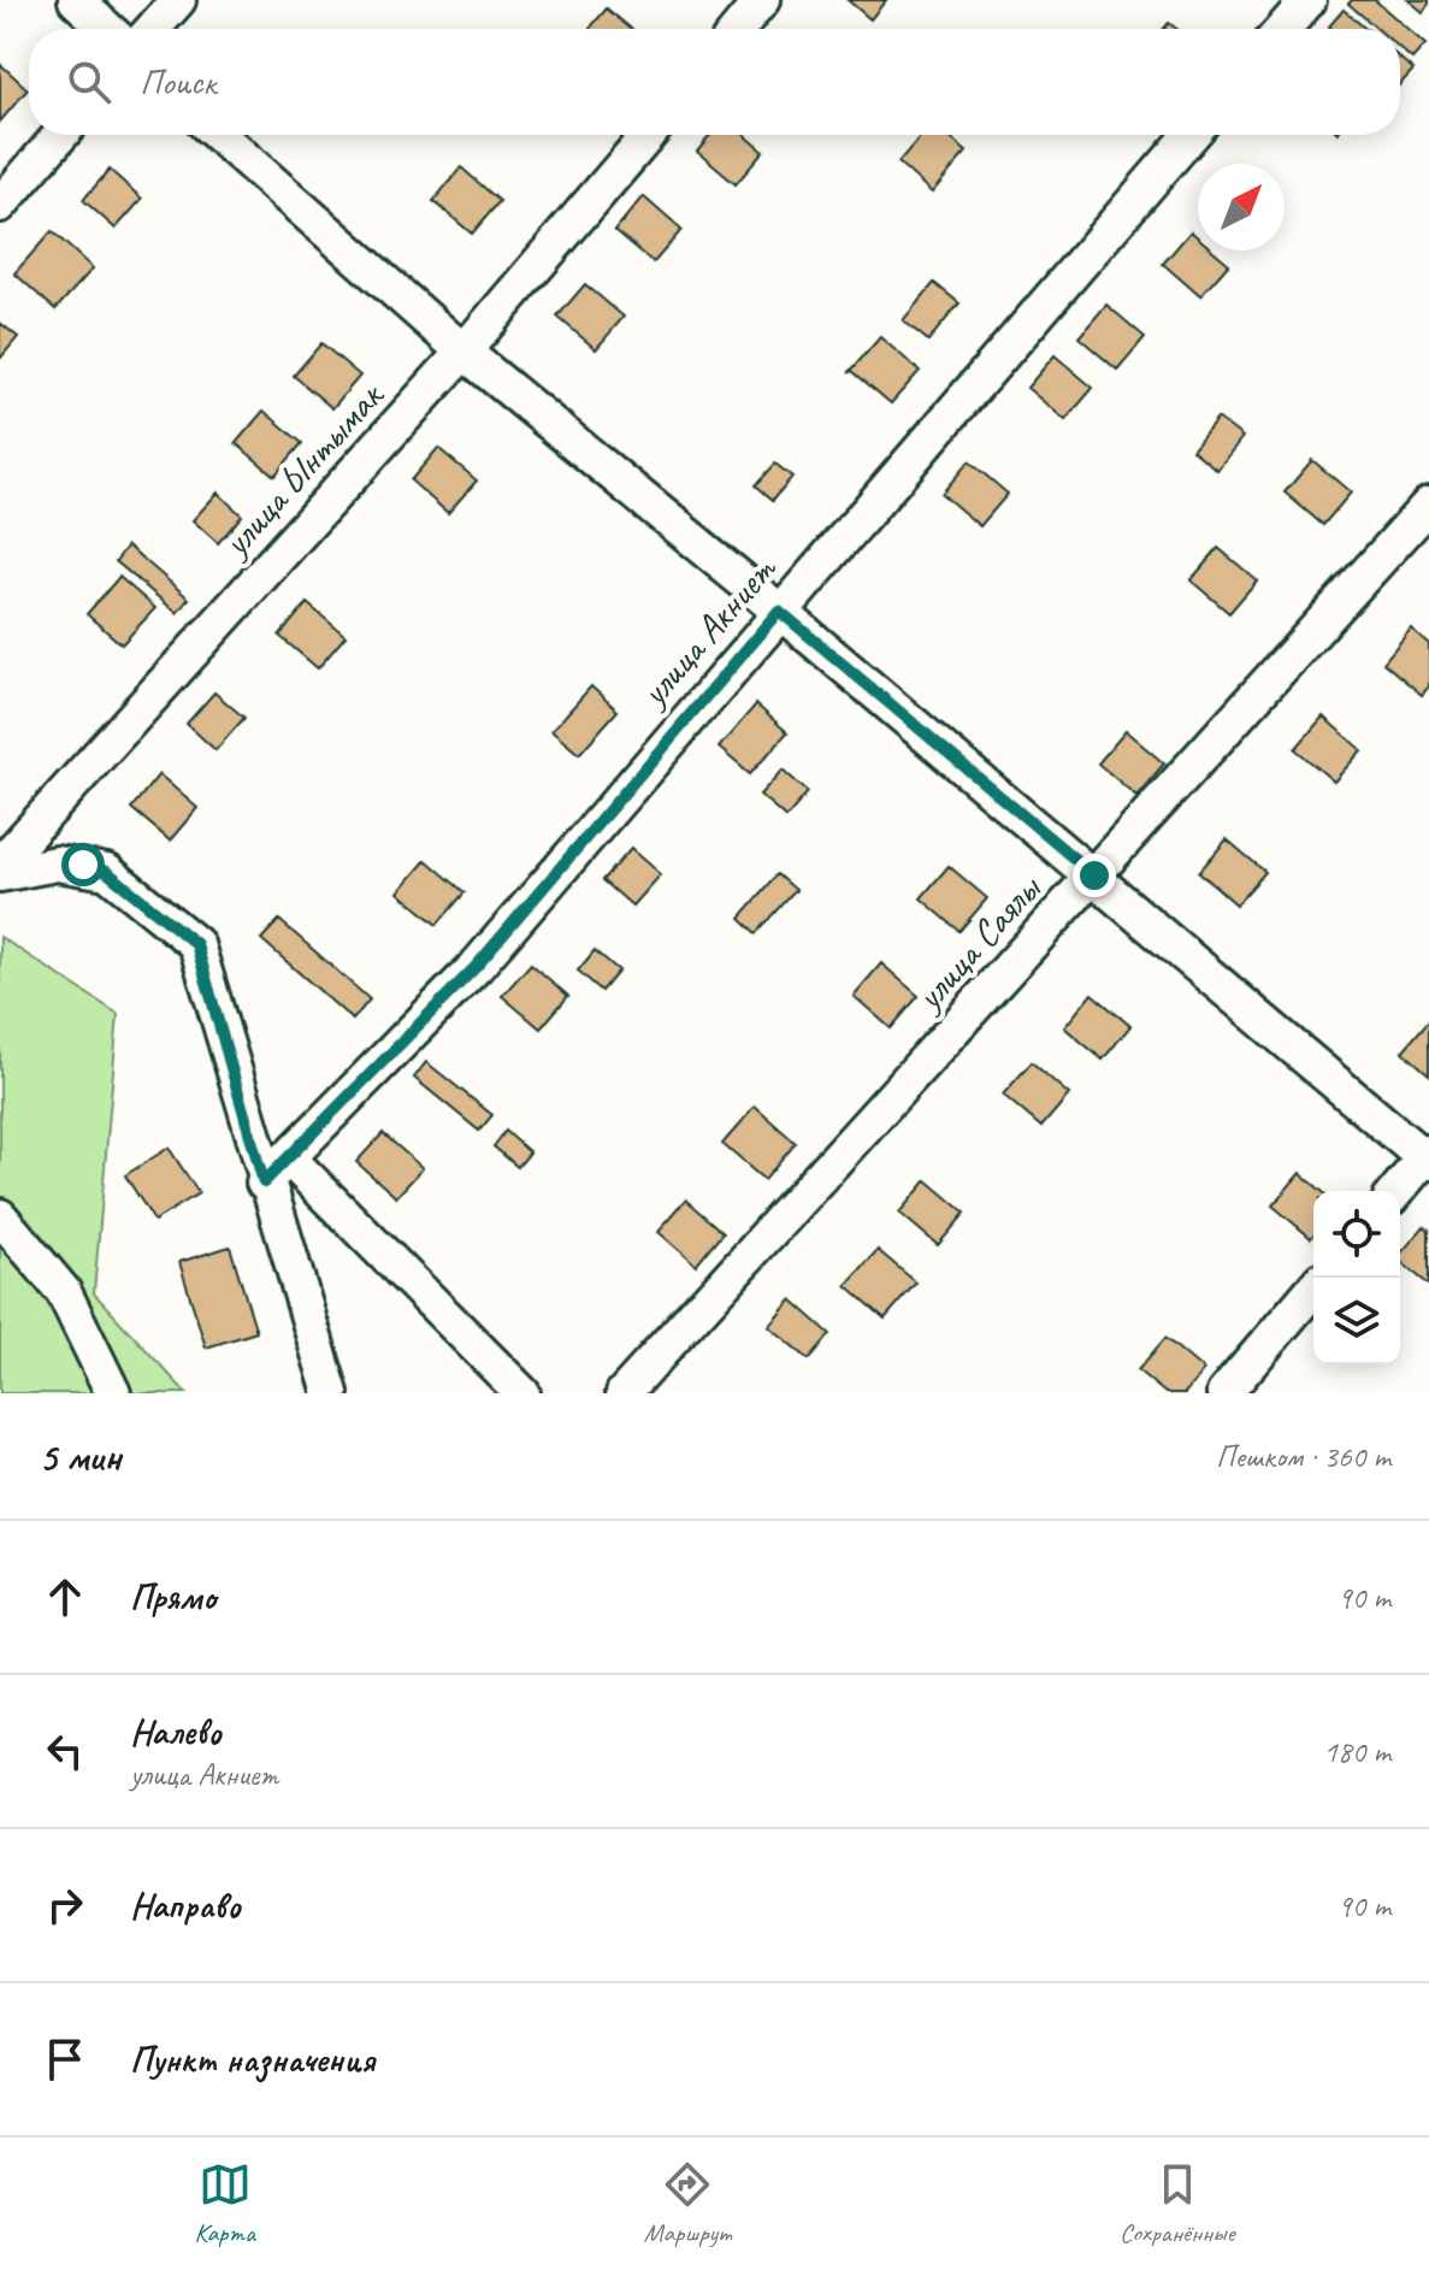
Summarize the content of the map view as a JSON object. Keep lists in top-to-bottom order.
{
  "streets": {
    "street": ["улица Ынтымак", "улица Акниет", "улица Саялы"]
  },
  "north": "top right",
  "page": {
    "search": "Поиск",
    "heading": ["5 мин", "Пешком · 360 m"],
    "list": [
      ["Прямо", "90 m"],
      ["Налево", "улица Акниет", "180 m"],
      ["Направо", "90 m"],
      "Пункт назначения"
    ],
    "nav": ["Карта", "Маршрут", "Сохранённые"]
  }
}
